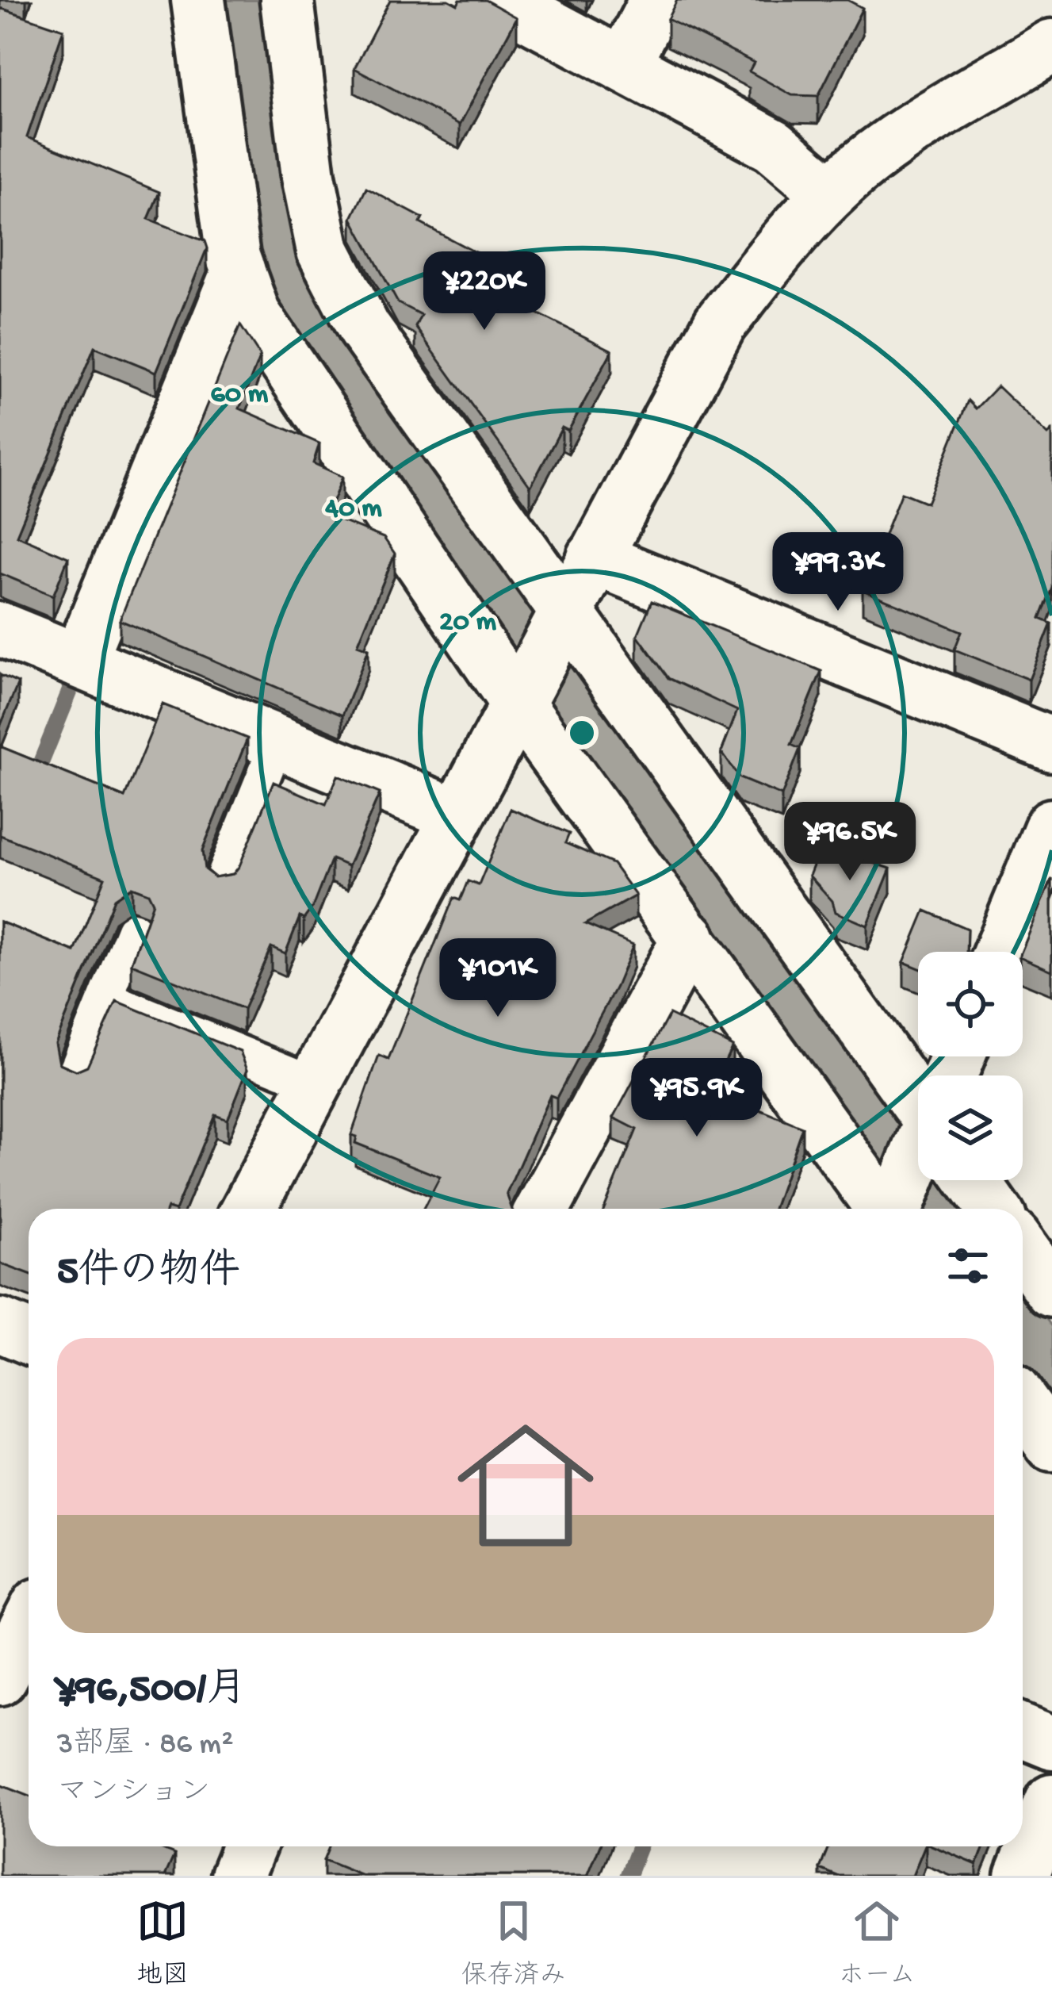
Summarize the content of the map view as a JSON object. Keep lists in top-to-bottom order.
{
  "page": {
    "price": [
      "¥220K",
      "¥99.3K",
      "¥96.5K",
      "¥101K",
      "¥95.9K"
    ],
    "heading": "5件の物件",
    "list": [
      {
        "name": "¥96,500/月",
        "note": "3部屋 · 86 m² · マンション"
      }
    ],
    "tabs": ["地図", "保存済み", "ホーム"]
  },
  "rings": ["60 m", "40 m", "20 m"]
}
